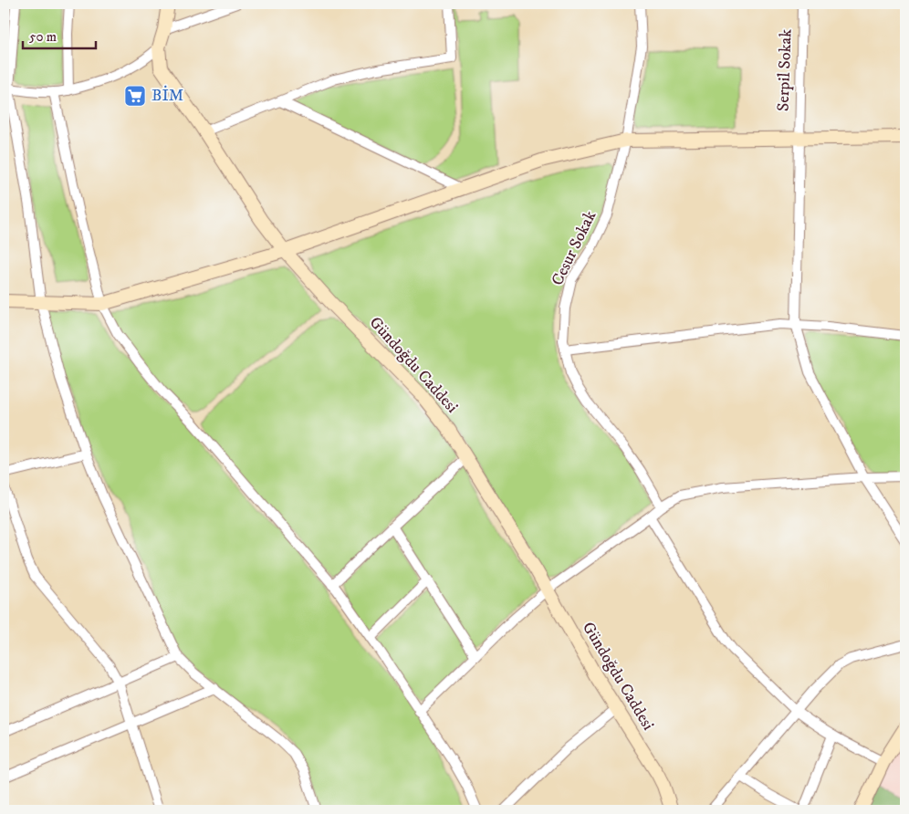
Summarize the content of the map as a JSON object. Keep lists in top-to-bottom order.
{
  "streets": {
    "street": ["Serpil Sokak", "Cesur Sokak", "Gündoğdu Caddesi"]
  },
  "places": {
    "supermarket": ["BİM"]
  },
  "scale_bar": "50 m"
}
